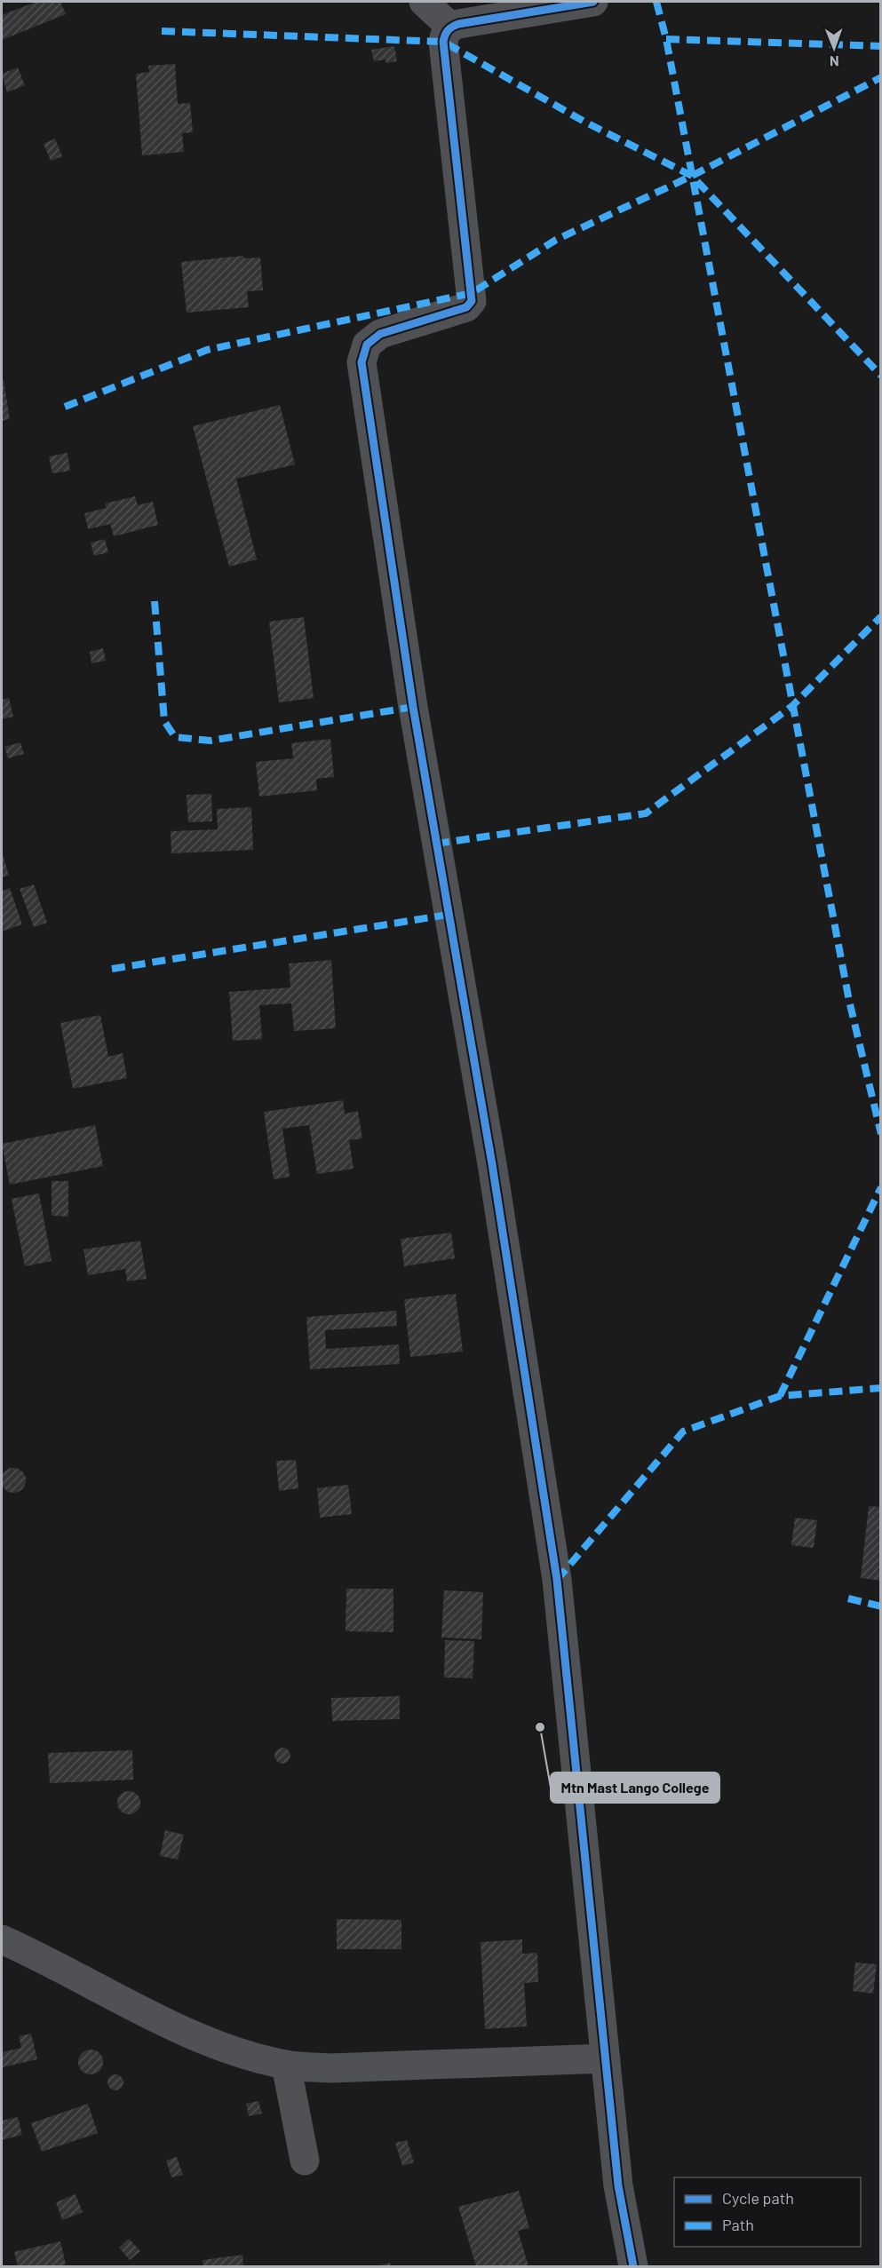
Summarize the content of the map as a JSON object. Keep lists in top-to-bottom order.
{
  "places": ["Mtn Mast Lango College"],
  "legend": ["Cycle path", "Path"],
  "north": "bottom"
}
